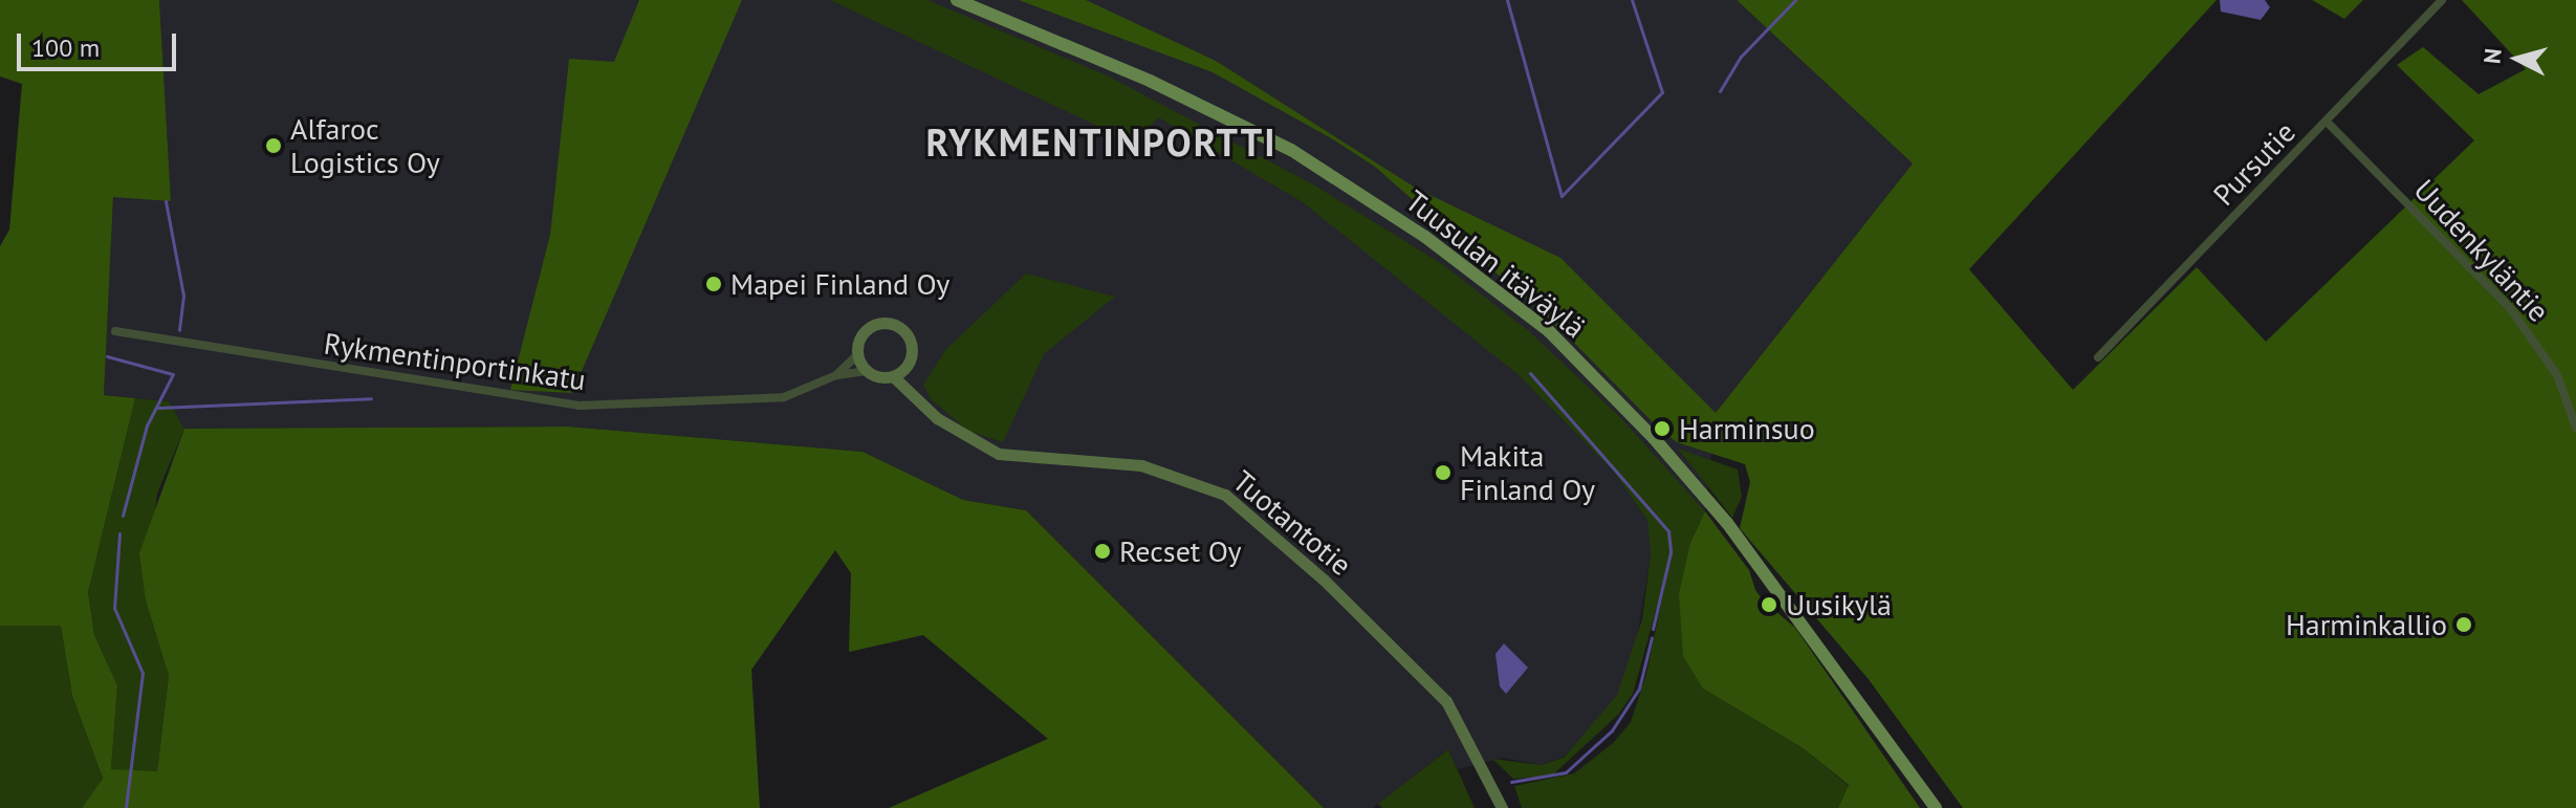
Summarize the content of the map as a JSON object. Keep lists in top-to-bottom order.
{
  "streets": {
    "main road": ["Tuusulan itäväylä"],
    "street": [
      "Pursutie",
      "Uudenkyläntie",
      "Rykmentinportinkatu",
      "Tuotantotie"
    ]
  },
  "crossings": [
    ["Pursutie", "Uudenkyläntie"],
    ["Rykmentinportinkatu", "Tuotantotie"]
  ],
  "districts": ["RYKMENTINPORTTI"],
  "places": [
    "Alfaroc Logistics Oy",
    "Mapei Finland Oy",
    "Harminsuo",
    "Makita Finland Oy",
    "Recset Oy",
    "Uusikylä",
    "Harminkallio"
  ],
  "scale_bar": "100 m",
  "north": "left"
}
